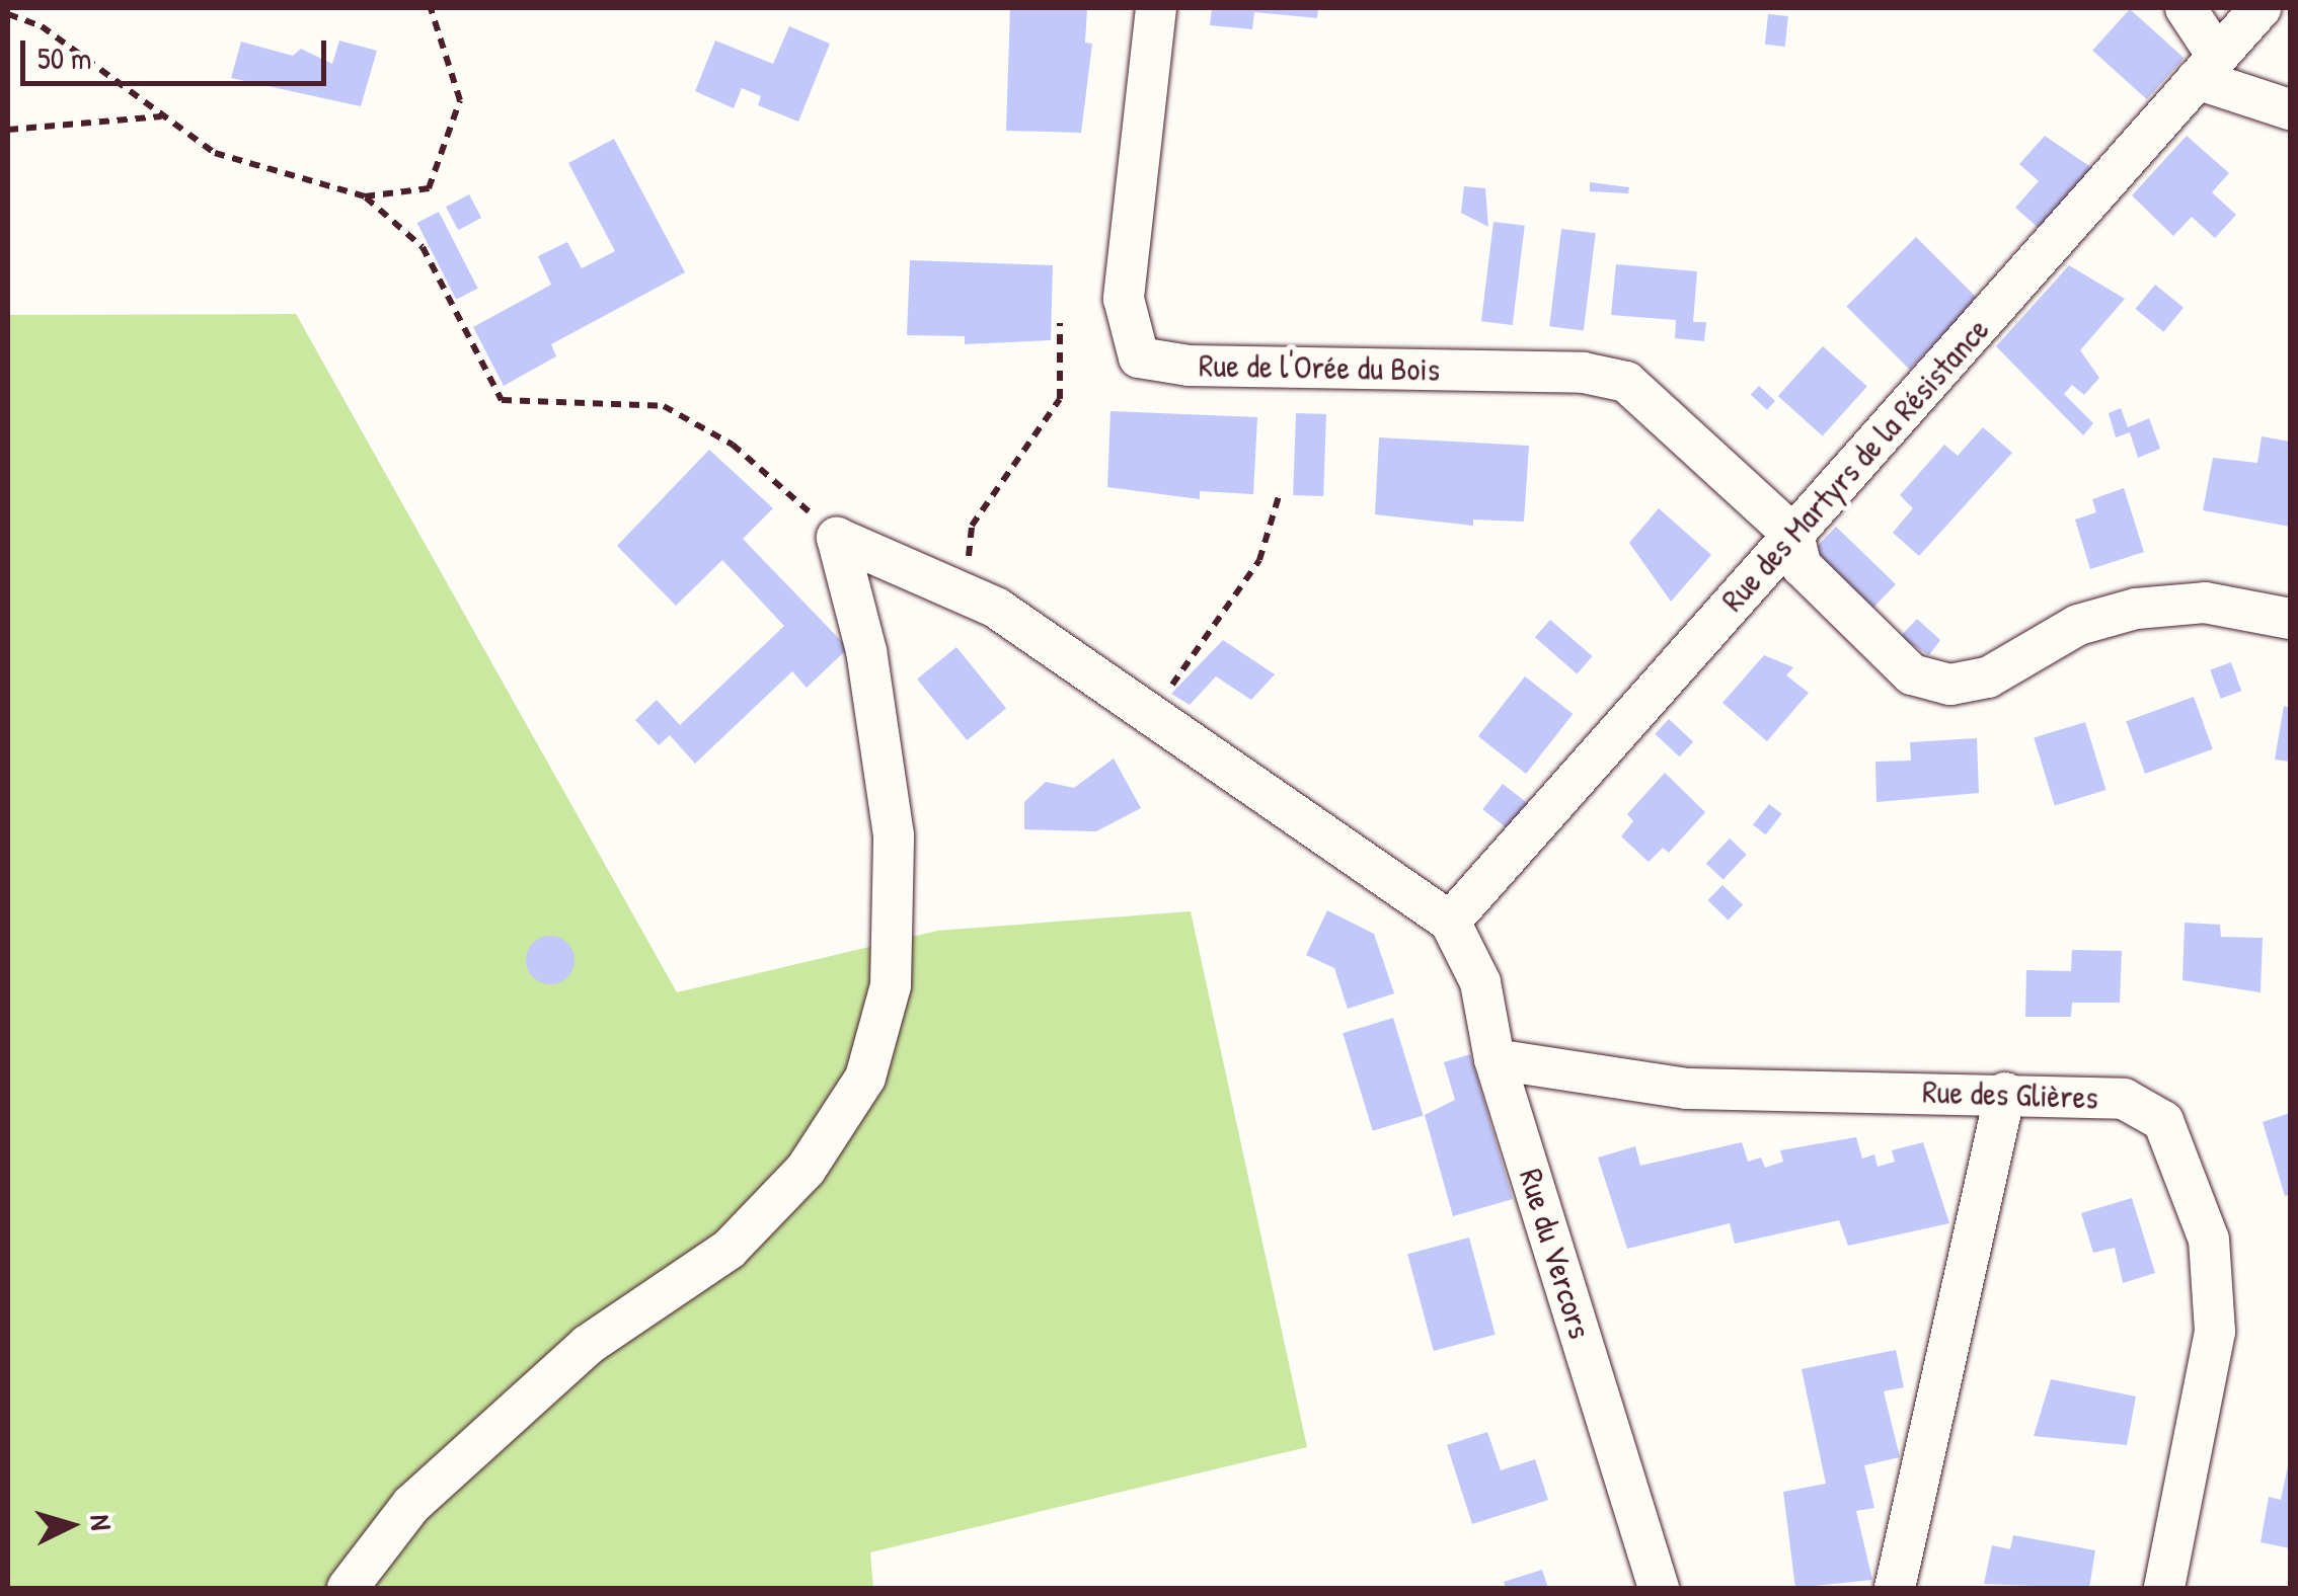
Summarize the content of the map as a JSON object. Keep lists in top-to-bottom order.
{
  "streets": {
    "street": [
      "Rue de l'Orée du Bois",
      "Rue des Martyrs de la Résistance",
      "Rue des Glières",
      "Rue du Vercors"
    ]
  },
  "crossings": [
    ["Rue de l'Orée du Bois", "Rue des Martyrs de la Résistance"],
    ["Rue des Martyrs de la Résistance", "Rue du Vercors"],
    ["Rue des Glières", "Rue du Vercors"]
  ],
  "scale_bar": "50 m",
  "north": "right"
}
